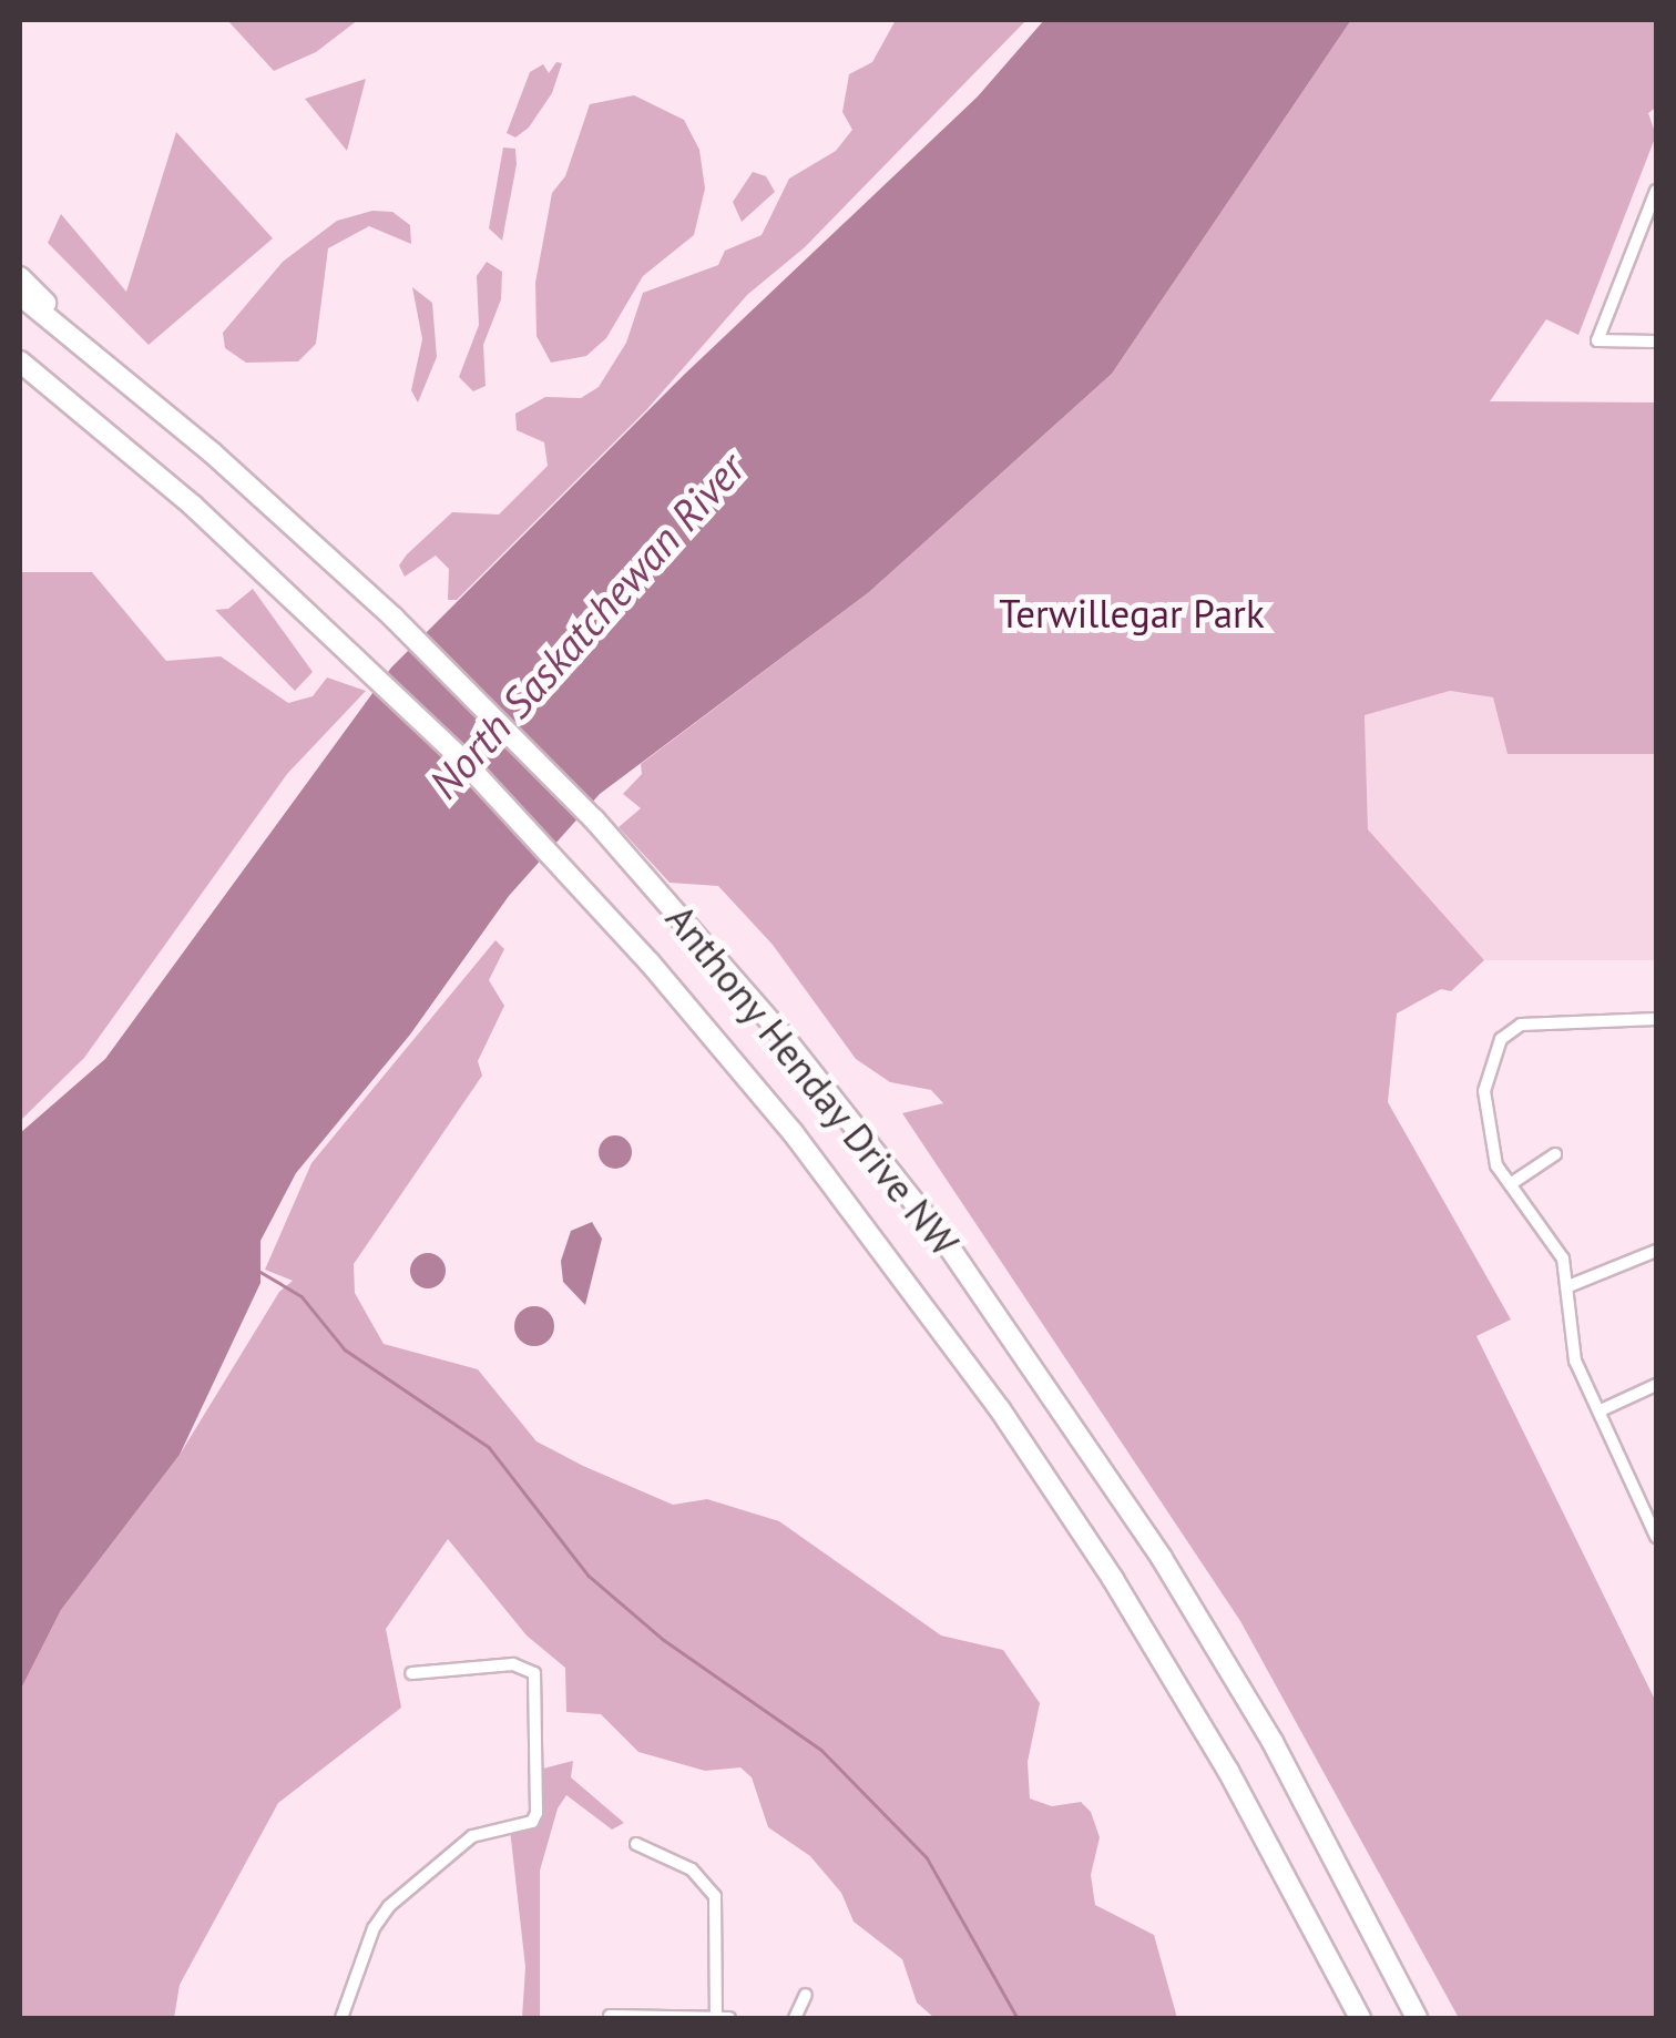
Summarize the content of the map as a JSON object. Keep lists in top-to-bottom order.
{
  "streets": {
    "highway": ["Anthony Henday Drive NW"]
  },
  "water": ["North Saskatchewan River"],
  "parks": ["Terwillegar Park"]
}
